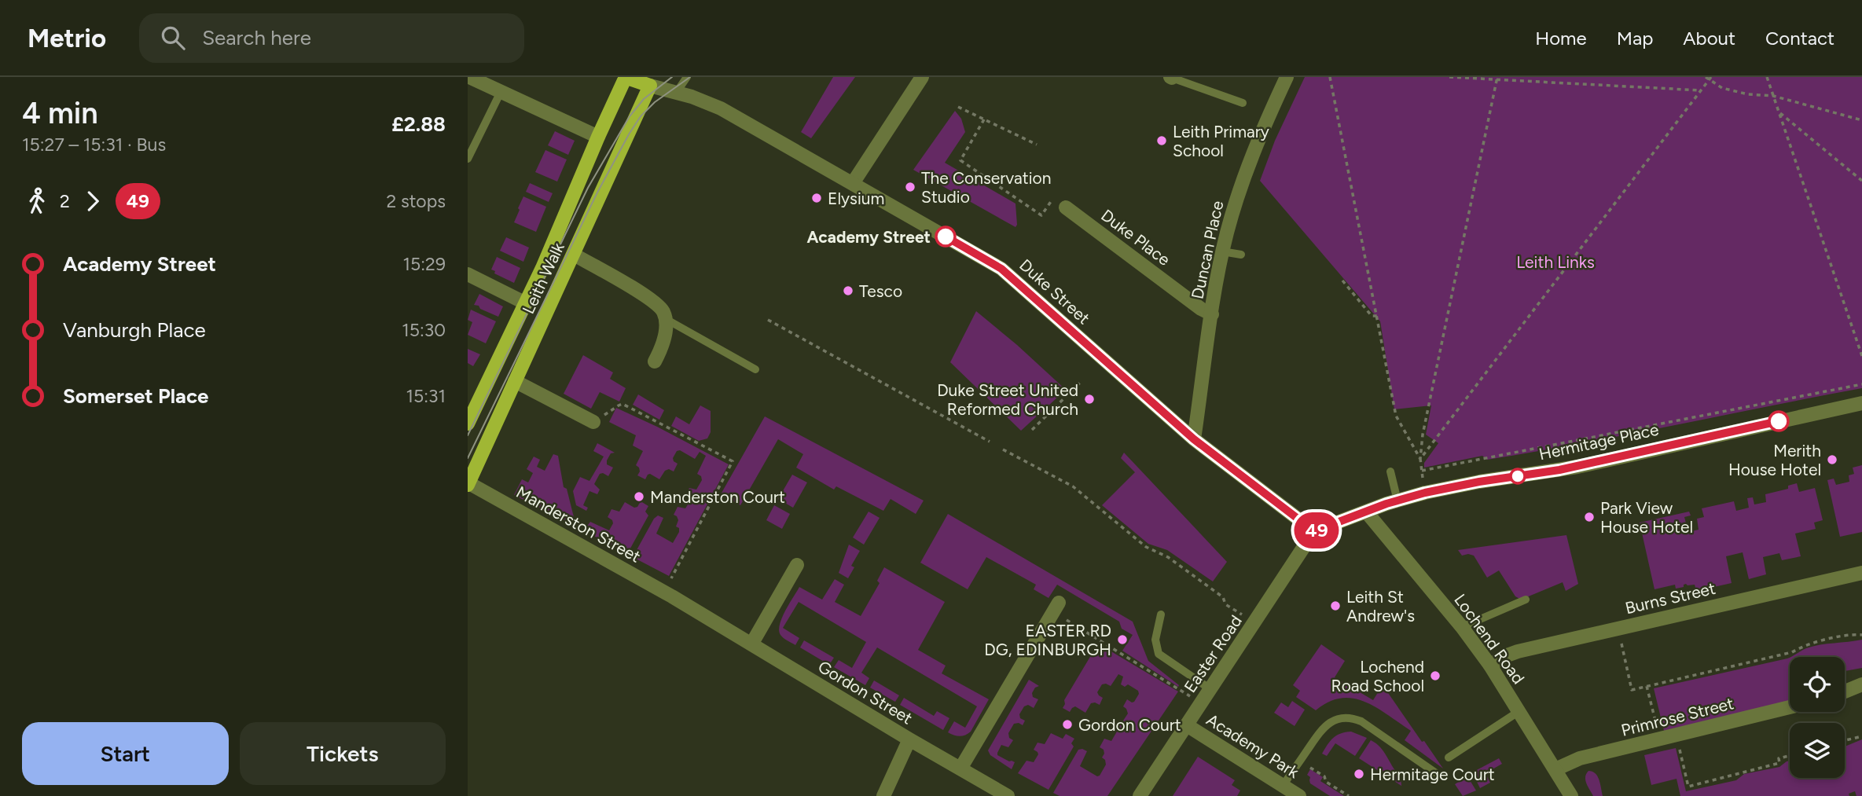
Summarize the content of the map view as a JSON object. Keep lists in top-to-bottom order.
{
  "streets": {
    "main road": ["Leith Walk"],
    "street": [
      "Duke Place",
      "Duncan Place",
      "Duke Street",
      "Hermitage Place",
      "Manderston Street",
      "Burns Street",
      "Lochend Road",
      "Easter Road",
      "Gordon Street",
      "Primrose Street",
      "Academy Park"
    ]
  },
  "crossings": [
    ["Duke Place", "Duncan Place"],
    ["Duncan Place", "Duke Street"],
    ["Leith Walk", "Duke Street"],
    ["Leith Walk", "Manderston Street"],
    ["Duke Street", "Hermitage Place"],
    ["Duke Street", "Easter Road"],
    ["Hermitage Place", "Lochend Road"],
    ["Hermitage Place", "Easter Road"],
    ["Manderston Street", "Gordon Street"],
    ["Burns Street", "Lochend Road"],
    ["Lochend Road", "Primrose Street"],
    ["Easter Road", "Academy Park"]
  ],
  "parks": ["Leith Links"],
  "places": [
    "Leith Primary School",
    "The Conservation Studio",
    "Elysium",
    "Academy Street",
    "Tesco",
    "Duke Street United Reformed Church",
    "Merith House Hotel",
    "Manderston Court",
    "Park View House Hotel",
    "Leith St Andrew's",
    "EASTER RD DG, EDINBURGH",
    "Lochend Road School",
    "Gordon Court",
    "Hermitage Court"
  ],
  "lines": ["bus line 49"],
  "page": {
    "header": "Metrio",
    "search": "Search here",
    "nav": [
      "Home",
      "Map",
      "About",
      "Contact"
    ],
    "heading": ["4 min", "15:27 – 15:31 · Bus", "£2.88"],
    "on_map": "49",
    "legs": ["2", "49", "2 stops"],
    "list": [
      {
        "name": "Academy Street",
        "value": "15:29"
      },
      {
        "name": "Vanburgh Place",
        "value": "15:30"
      },
      {
        "name": "Somerset Place",
        "value": "15:31"
      }
    ],
    "buttons": ["Start", "Tickets"]
  }
}
